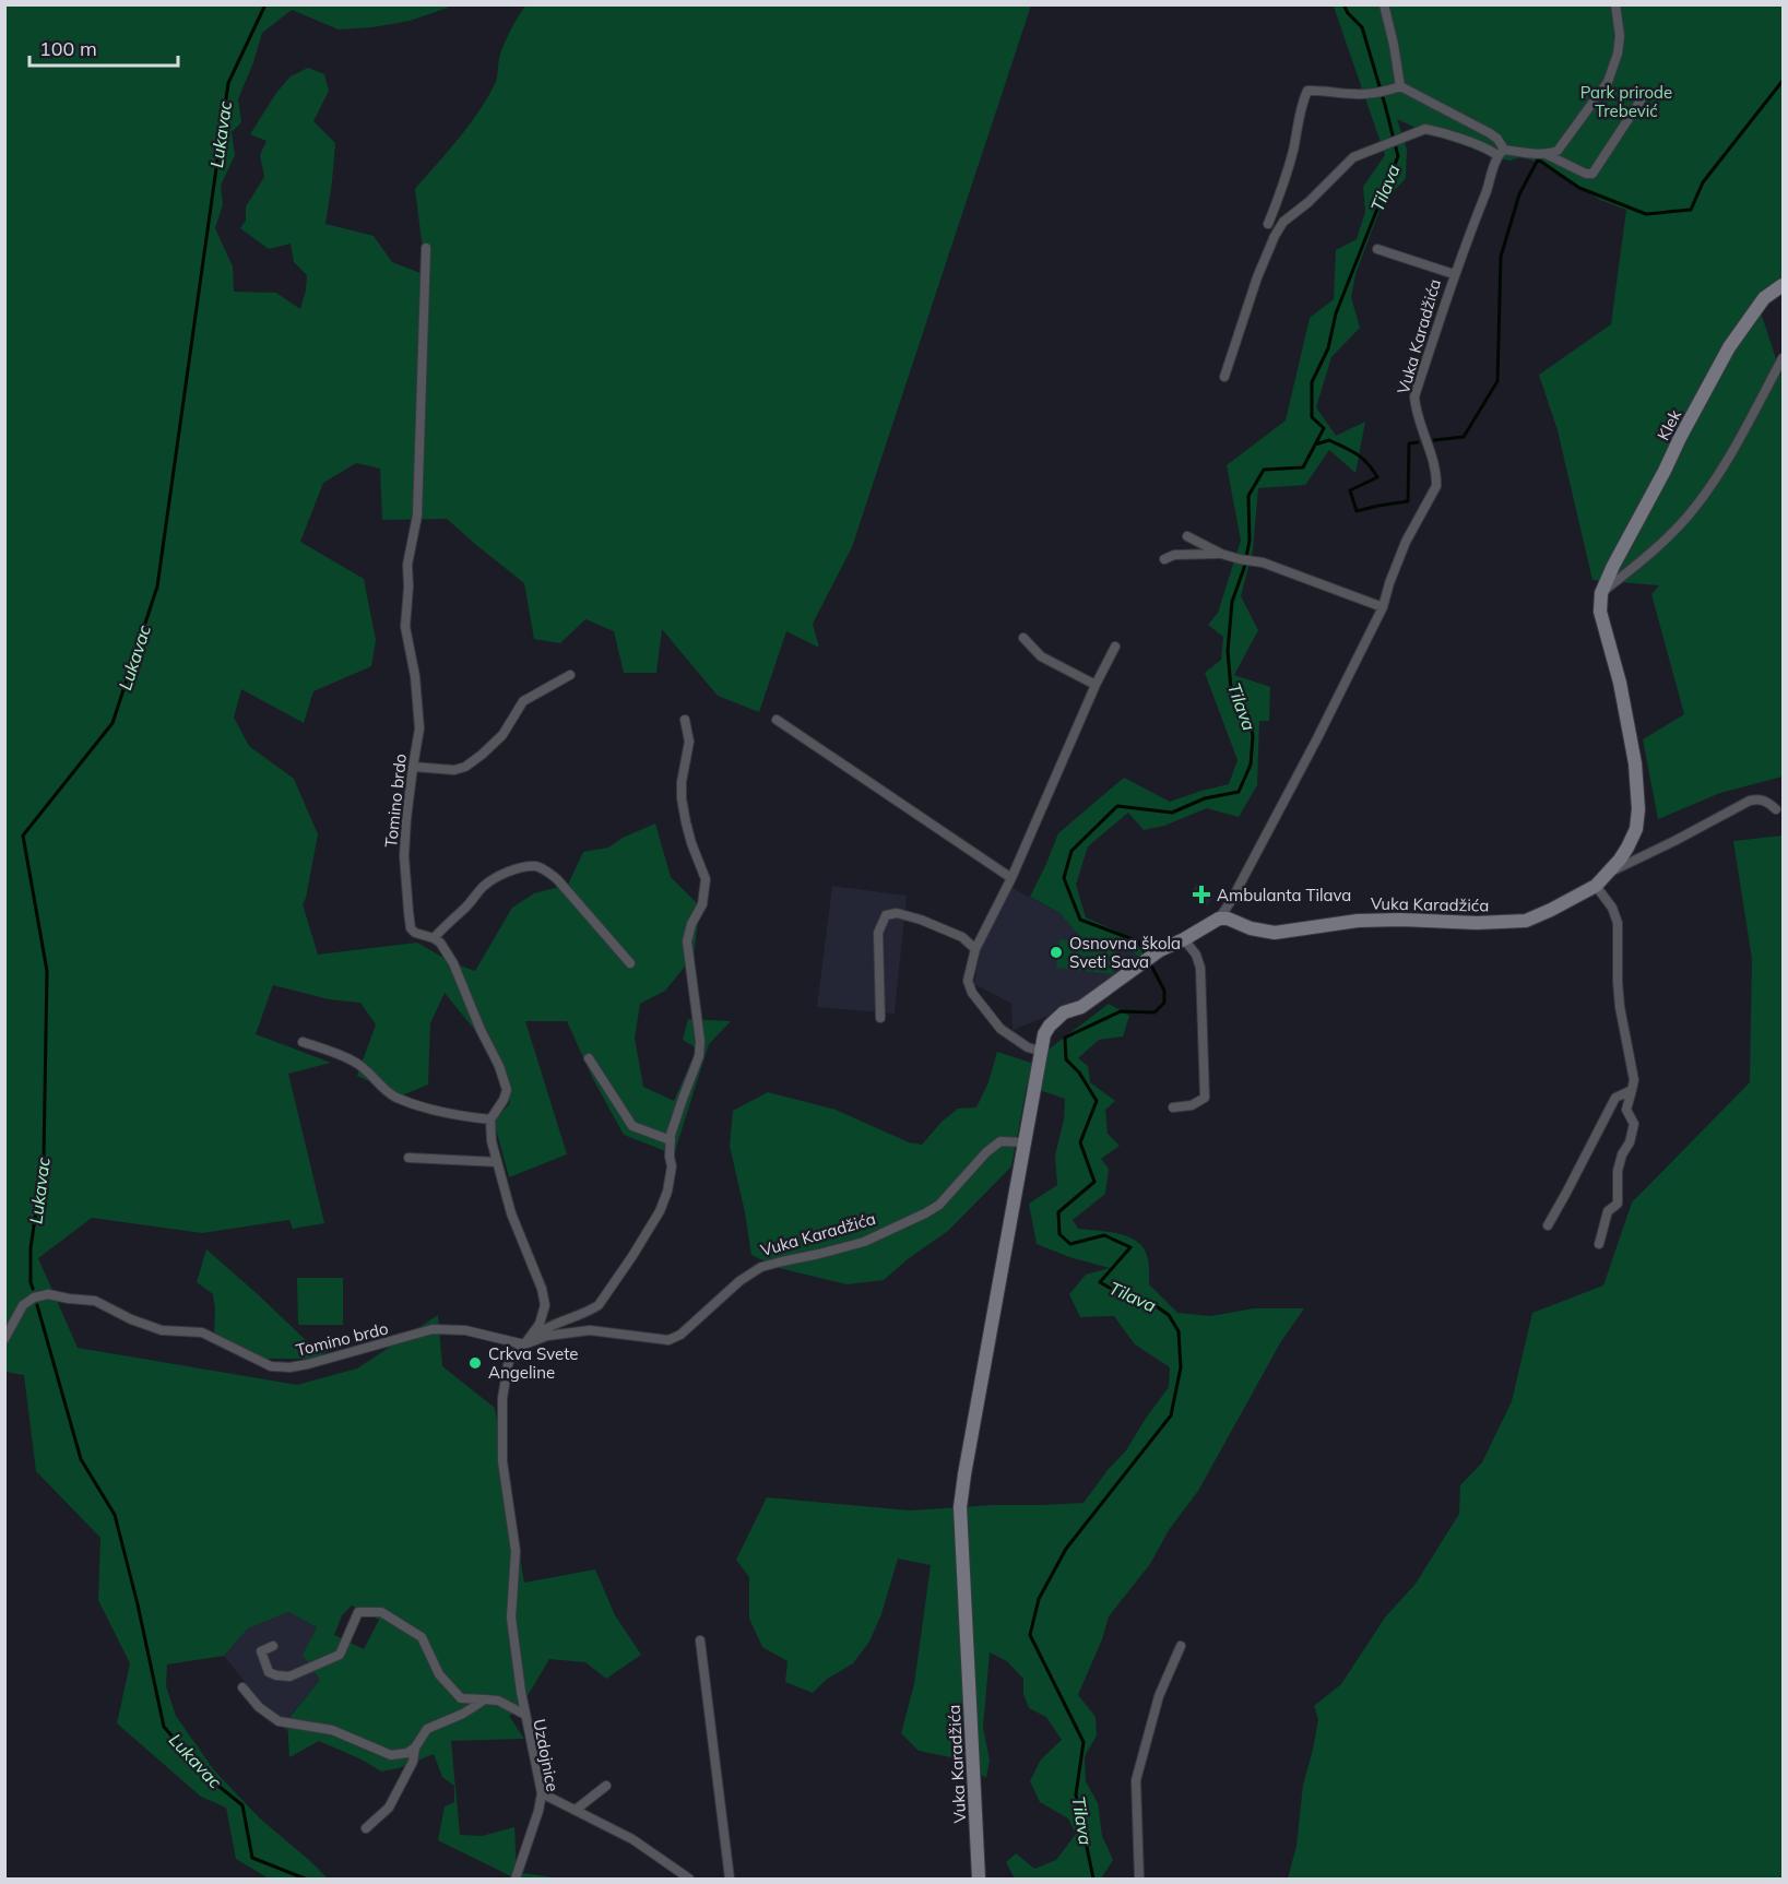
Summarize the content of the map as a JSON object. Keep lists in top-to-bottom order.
{
  "streets": {
    "street": [
      "Vuka Karadžića",
      "Klek",
      "Tomino brdo",
      "Uzdojnice"
    ]
  },
  "crossings": [
    ["Vuka Karadžića", "Klek"],
    ["Vuka Karadžića", "Tomino brdo"]
  ],
  "water": ["Lukavac", "Tilava"],
  "parks": ["Park prirode Trebević"],
  "places": {
    "health": ["Ambulanta Tilava"],
    "other": ["Osnovna škola Sveti Sava", "Crkva Svete Angeline"]
  },
  "scale_bar": "100 m"
}
